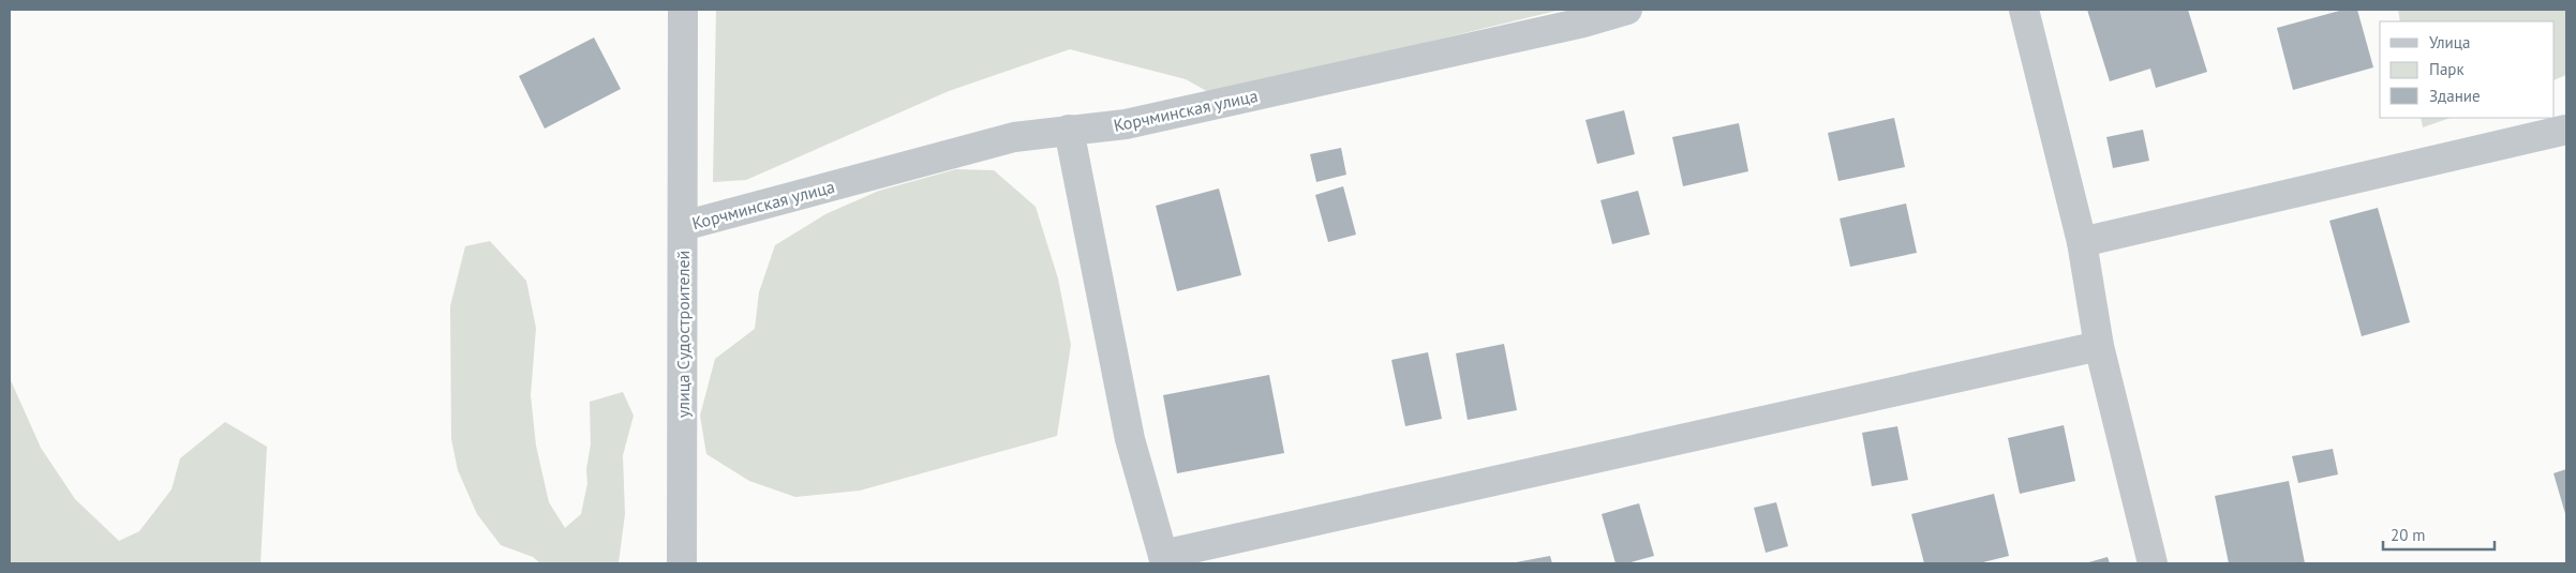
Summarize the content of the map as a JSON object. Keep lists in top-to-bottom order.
{
  "streets": {
    "street": ["Корчминская улица", "улица Судостроителей"]
  },
  "crossings": [
    ["Корчминская улица", "улица Судостроителей"]
  ],
  "legend": ["Улица", "Парк", "Здание"],
  "scale_bar": "20 m"
}
